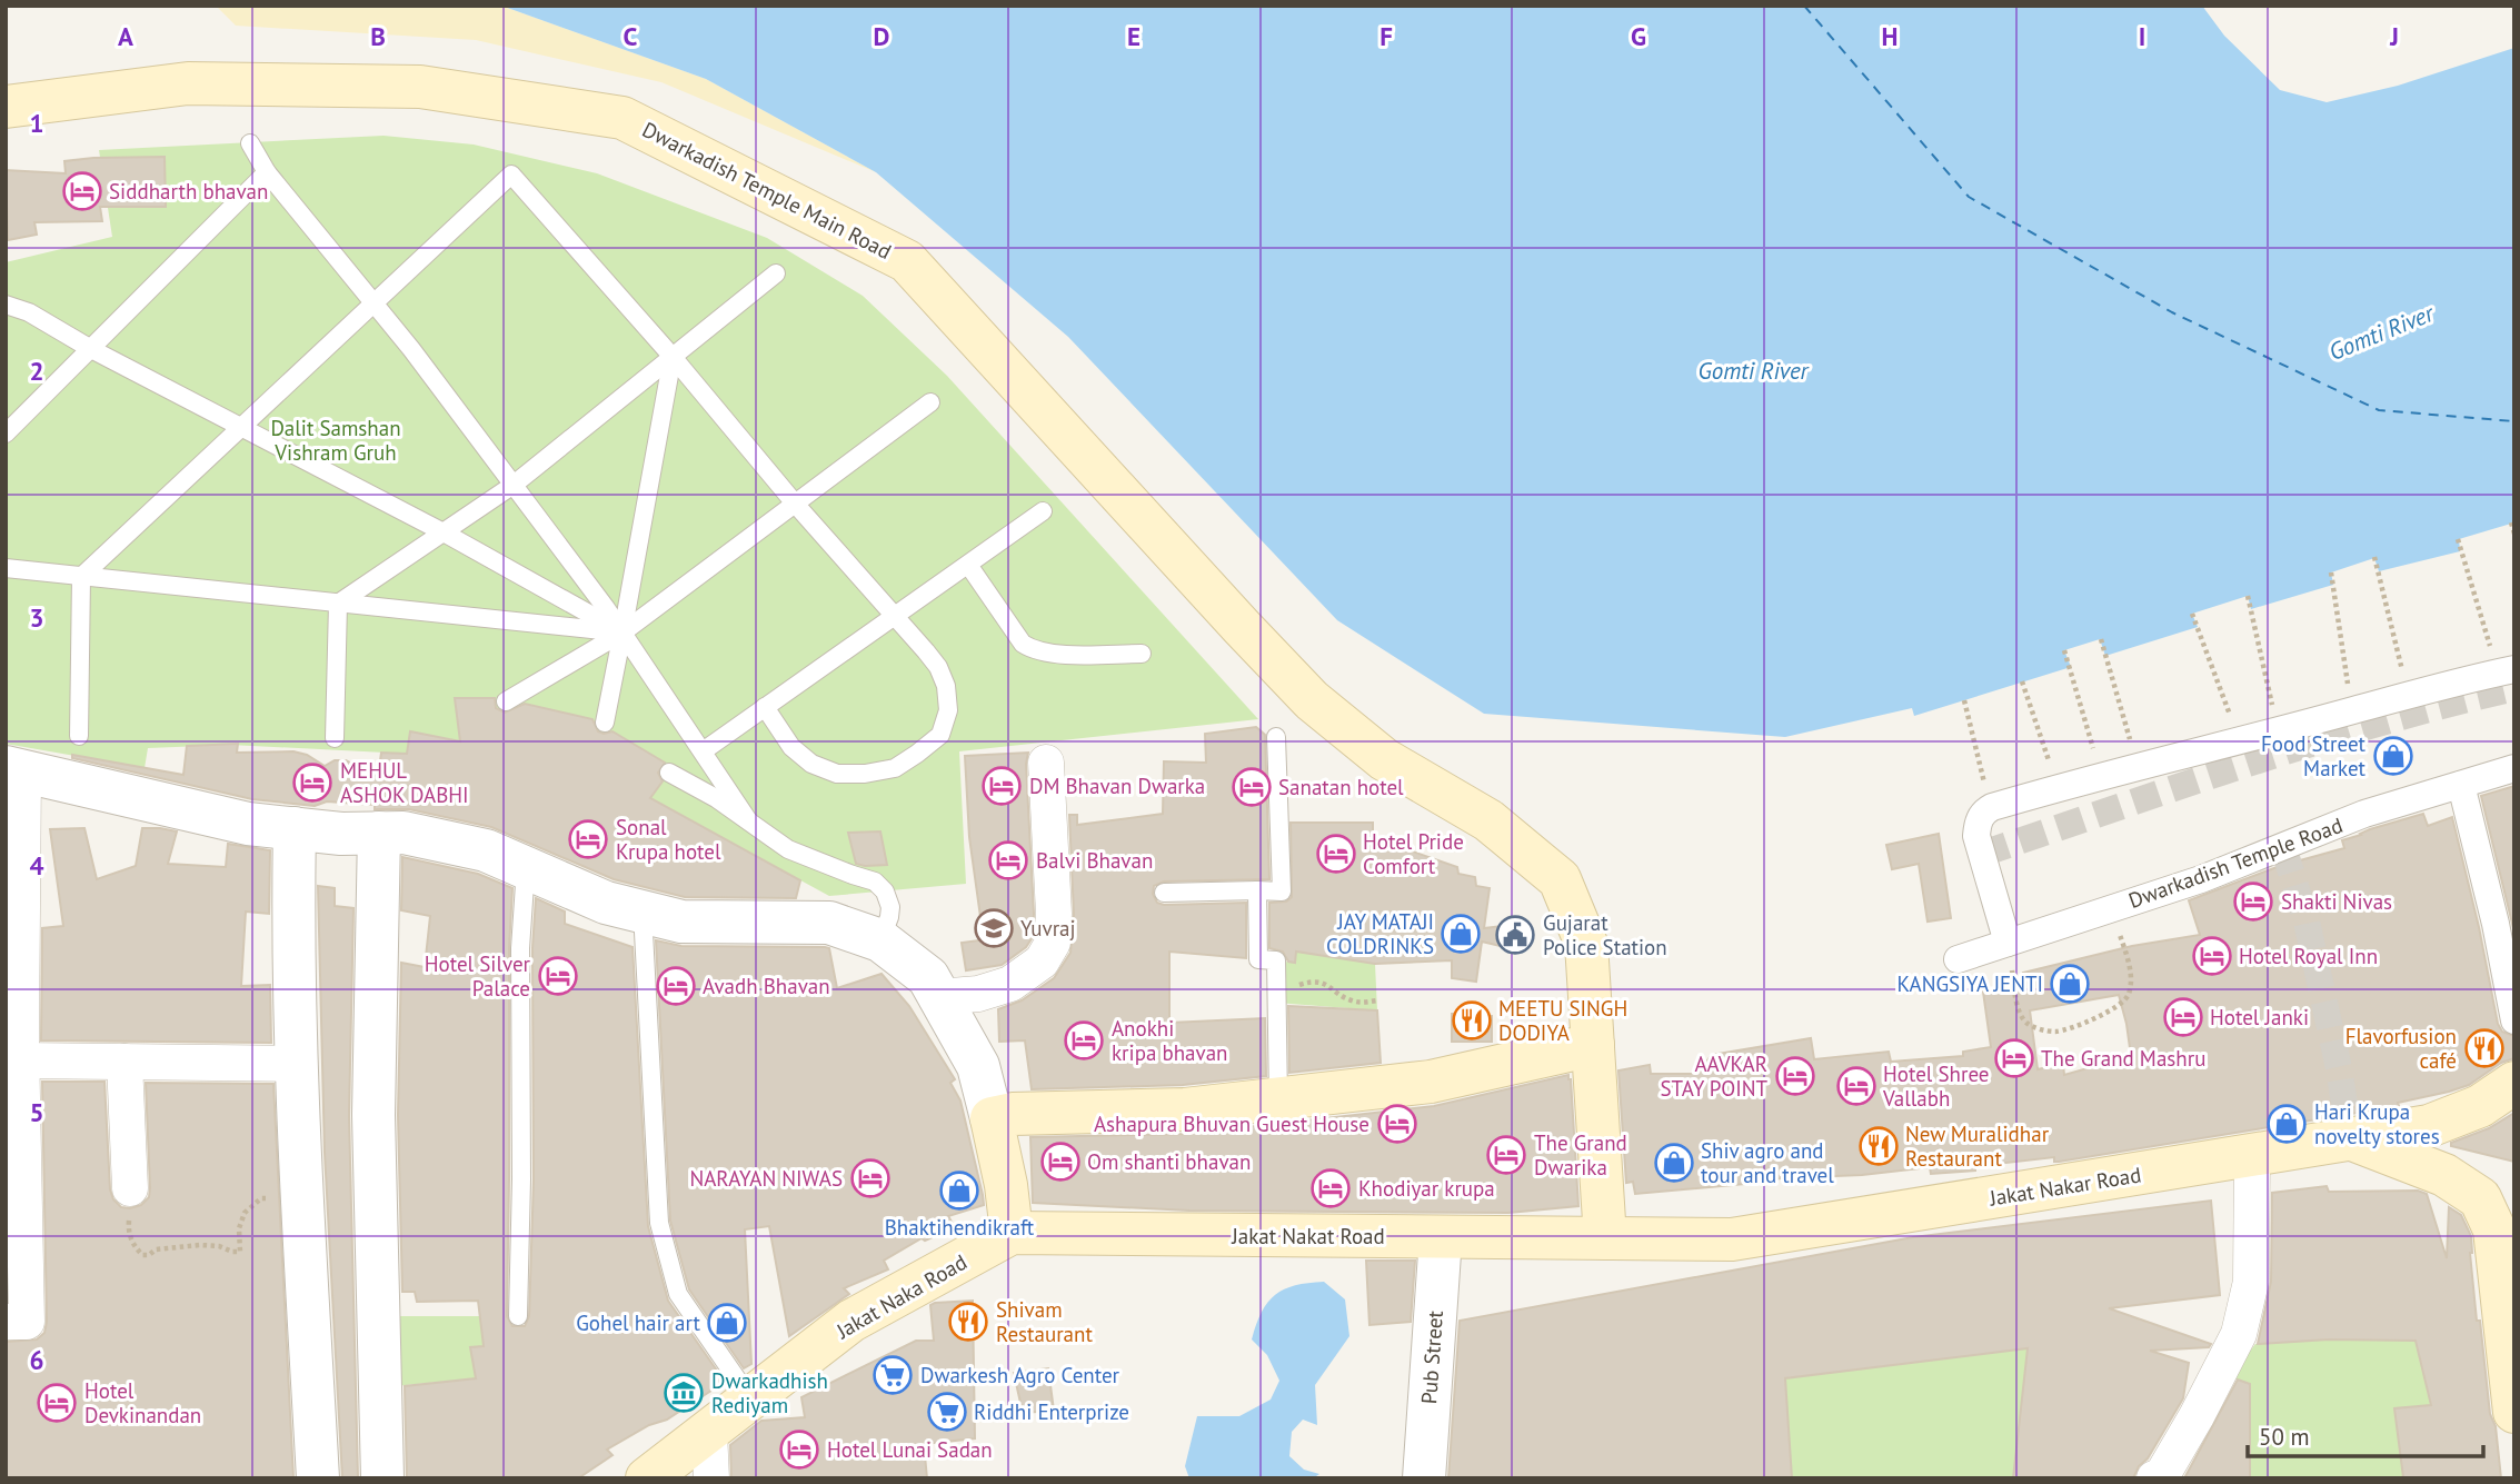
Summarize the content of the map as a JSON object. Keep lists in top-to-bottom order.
{
  "streets": {
    "main road": [
      "Dwarkadish Temple Main Road",
      "Jakat Nakar Road",
      "Jakat Nakat Road",
      "Jakat Naka Road"
    ],
    "street": ["Dwarkadish Temple Road", "Pub Street"]
  },
  "crossings": [
    ["Jakat Nakar Road", "Jakat Nakat Road"],
    ["Jakat Nakat Road", "Jakat Naka Road"],
    ["Jakat Nakat Road", "Pub Street"]
  ],
  "water": ["Gomti River"],
  "parks": ["Dalit Samshan Vishram Gruh"],
  "places": {
    "hotel": [
      "Siddharth bhavan",
      "MEHUL ASHOK DABHI",
      "DM Bhavan Dwarka",
      "Sanatan hotel",
      "Sonal Krupa hotel",
      "Hotel Pride Comfort",
      "Balvi Bhavan",
      "Shakti Nivas",
      "Hotel Royal Inn",
      "Hotel Silver Palace",
      "Avadh Bhavan",
      "Hotel Janki",
      "Anokhi kripa bhavan",
      "The Grand Mashru",
      "AAVKAR STAY POINT",
      "Hotel Shree Vallabh",
      "Ashapura Bhuvan Guest House",
      "The Grand Dwarika",
      "Om shanti bhavan",
      "NARAYAN NIWAS",
      "Khodiyar krupa",
      "Hotel Devkinandan",
      "Hotel Lunai Sadan"
    ],
    "shop": [
      "Food Street Market",
      "JAY MATAJI COLDRINKS",
      "KANGSIYA JENTI",
      "Hari Krupa novelty stores",
      "Shiv agro and tour and travel",
      "Bhaktihendikraft",
      "Gohel hair art"
    ],
    "school or university": ["Yuvraj"],
    "public building": ["Gujarat Police Station"],
    "restaurant": [
      "MEETU SINGH DODIYA",
      "Flavorfusion café",
      "New Muralidhar Restaurant",
      "Shivam Restaurant"
    ],
    "supermarket": ["Dwarkesh Agro Center", "Riddhi Enterprize"],
    "museum": ["Dwarkadhish Rediyam"]
  },
  "scale_bar": "50 m",
  "grid": {
    "columns": [
      "A",
      "B",
      "C",
      "D",
      "E",
      "F",
      "G",
      "H",
      "I",
      "J"
    ],
    "rows": [
      "1",
      "2",
      "3",
      "4",
      "5",
      "6"
    ]
  }
}
